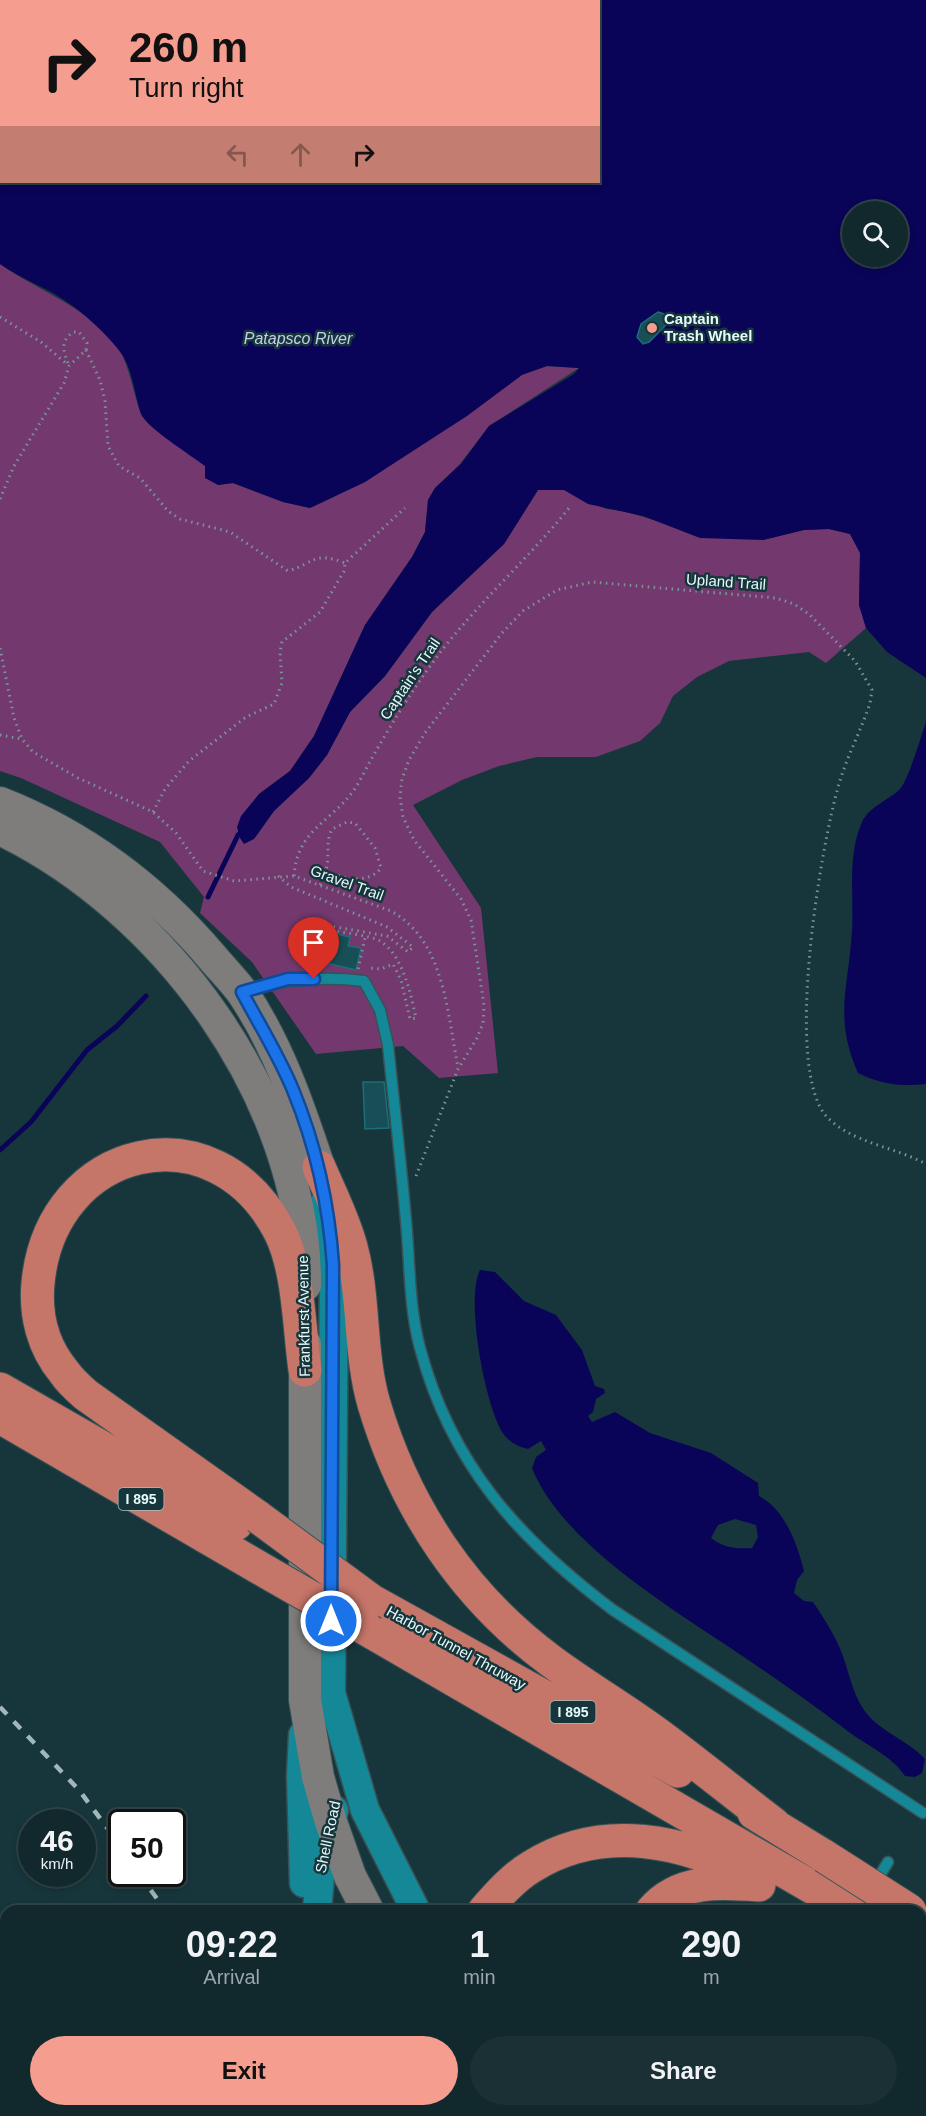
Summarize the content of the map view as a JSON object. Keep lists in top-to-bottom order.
{
  "streets": {
    "highway": ["I 895", "Harbor Tunnel Thruway"],
    "main road": ["Frankfurst Avenue", "Shell Road"],
    "path": ["Upland Trail", "Captain's Trail", "Gravel Trail"]
  },
  "crossings": [
    ["Upland Trail", "Gravel Trail"],
    ["Captain's Trail", "Gravel Trail"],
    ["Frankfurst Avenue", "Shell Road"]
  ],
  "water": ["Patapsco River"],
  "places": ["Captain Trash Wheel"],
  "page": {
    "turn": ["260 m", "Turn right"],
    "speed": "46 km/h",
    "limit": "50",
    "eta": [
      "09:22",
      "Arrival",
      "1",
      "min",
      "290",
      "m"
    ],
    "buttons": ["Exit", "Share"]
  }
}
